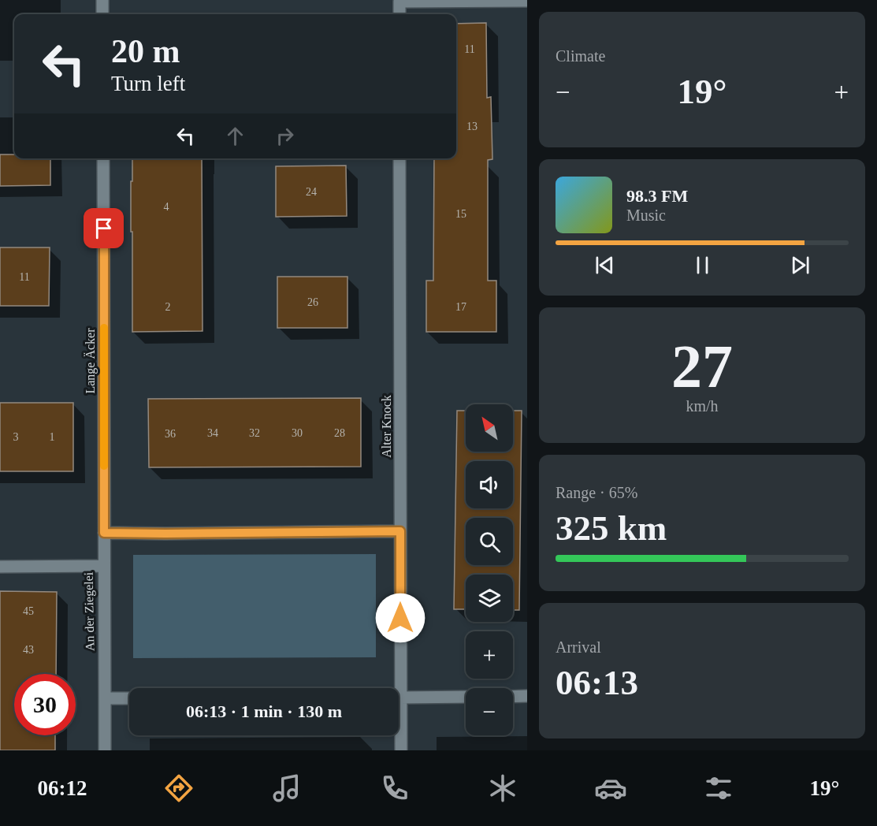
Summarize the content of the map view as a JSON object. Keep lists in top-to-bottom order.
{
  "streets": {
    "street": ["Lange Äcker", "Alter Knock", "An der Ziegelei"]
  },
  "crossings": [
    ["Lange Äcker", "An der Ziegelei"]
  ],
  "house_numbers": [
    "11",
    "13",
    "24",
    "4",
    "15",
    "11",
    "26",
    "2",
    "17",
    "34",
    "32",
    "30",
    "28",
    "36",
    "3",
    "1",
    "45",
    "43"
  ],
  "north": "top left",
  "page": {
    "tile": [
      "Climate",
      ["27", "km/h"],
      ["Range · 65%", "325 km"],
      ["Arrival", "06:13"]
    ],
    "turn": ["20 m", "Turn left"],
    "heat": ["−", "19°", "+"],
    "song": ["98.3 FM", "Music"],
    "map_buttons": ["+", "−"],
    "limit": "30",
    "trip": "06:13 · 1 min · 130 m",
    "tabs": ["06:12", "19°"]
  }
}
